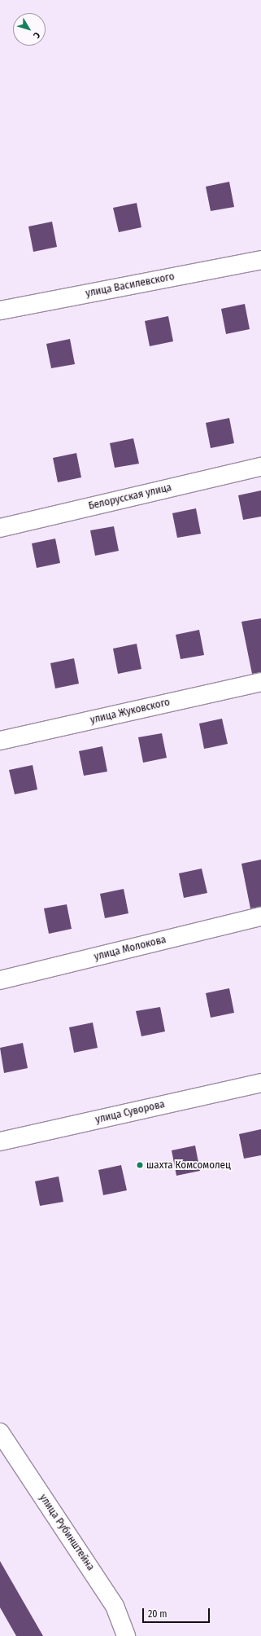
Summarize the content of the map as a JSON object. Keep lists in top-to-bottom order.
{
  "streets": {
    "street": [
      "улица Василевского",
      "Белорусская улица",
      "улица Жуковского",
      "улица Молокова",
      "улица Суворова",
      "улица Рубинштейна"
    ]
  },
  "places": ["шахта Комсомолец"],
  "scale_bar": "20 m",
  "north": "bottom right"
}
